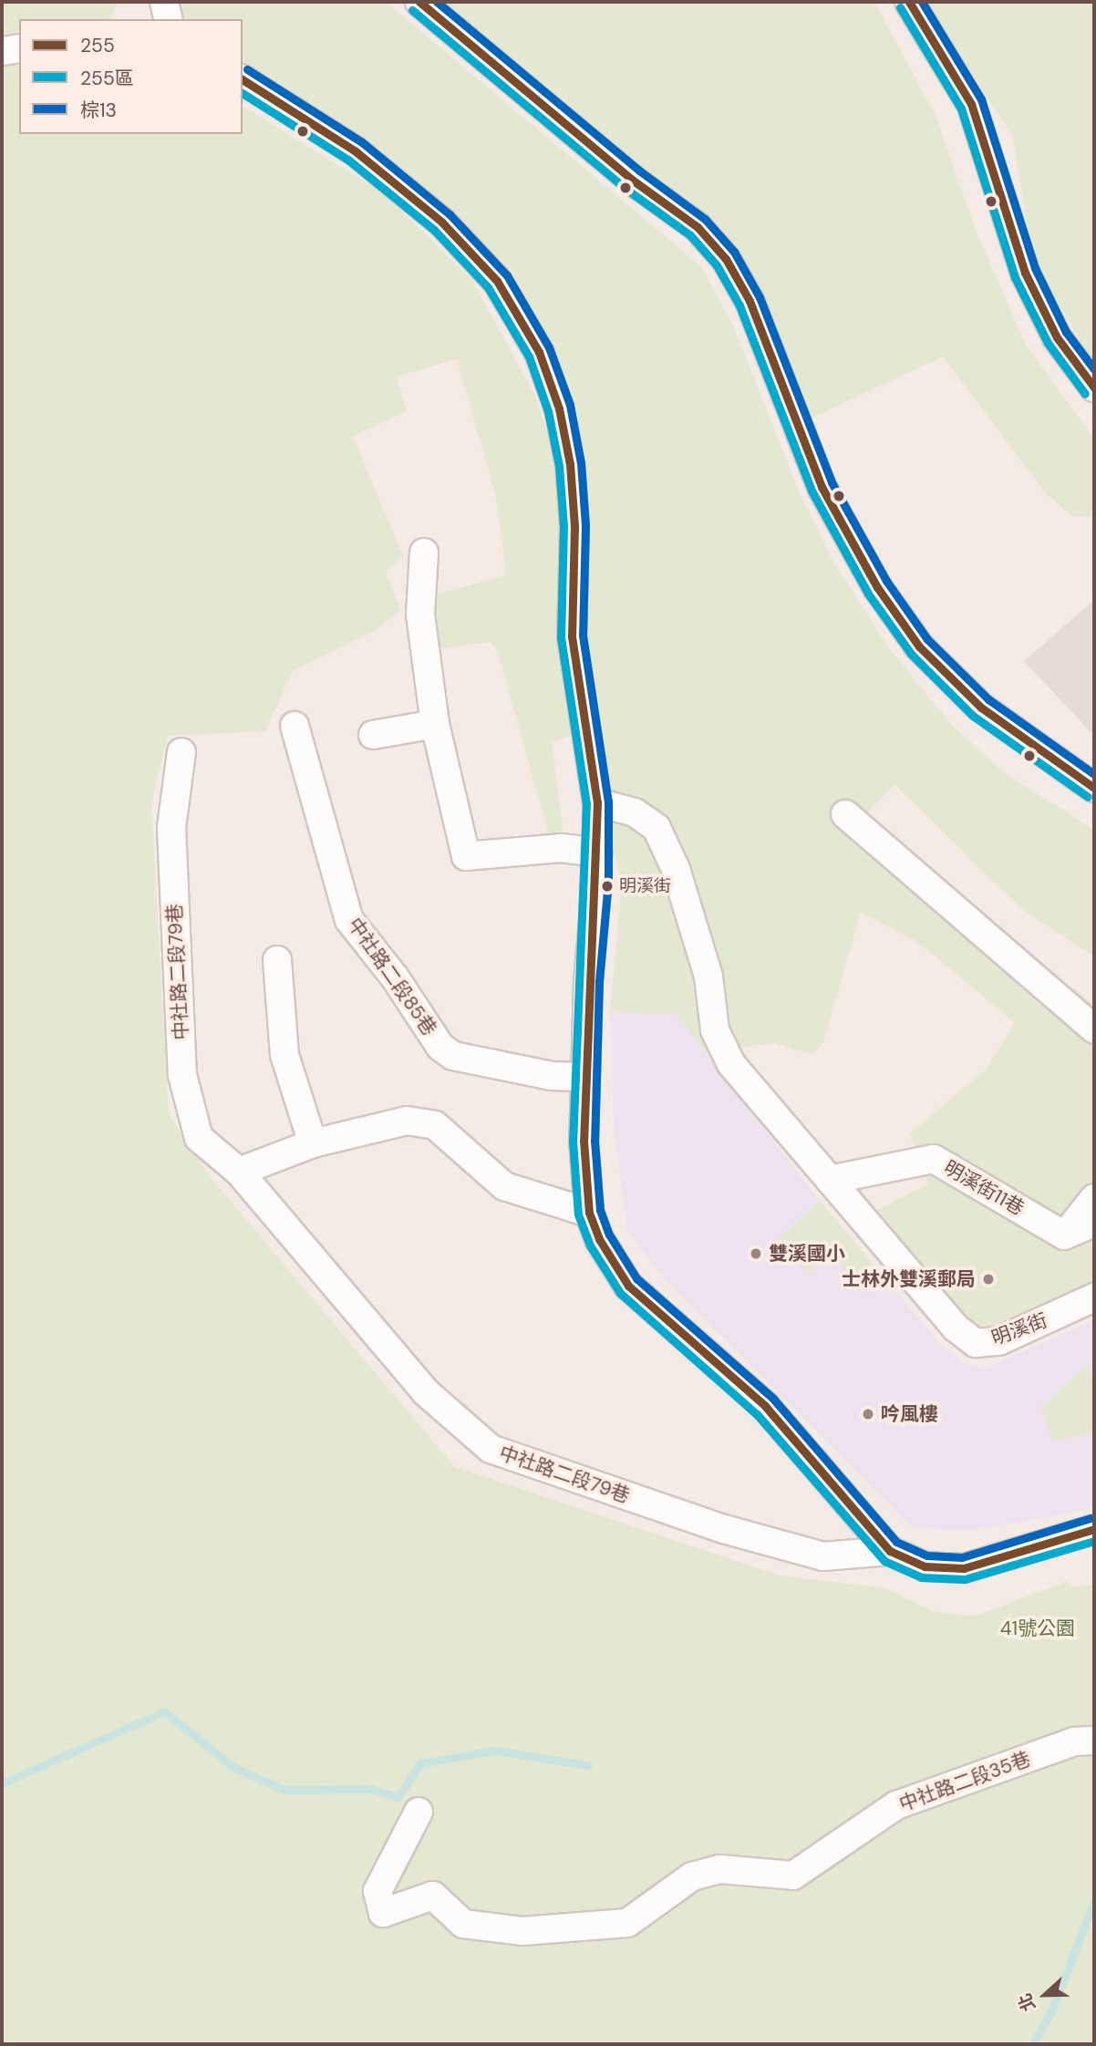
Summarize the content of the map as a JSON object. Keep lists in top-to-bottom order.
{
  "streets": {
    "street": [
      "中社路二段79巷",
      "中社路二段85巷",
      "明溪街11巷",
      "明溪街",
      "中社路二段35巷"
    ]
  },
  "crossings": [
    ["明溪街11巷", "明溪街"]
  ],
  "parks": ["41號公園"],
  "places": [
    "明溪街",
    "雙溪國小",
    "士林外雙溪郵局",
    "吟風樓"
  ],
  "lines": ["transit line 255", "transit line 棕13", "transit line 255區"],
  "legend": ["255", "255區", "棕13"],
  "north": "left"
}
